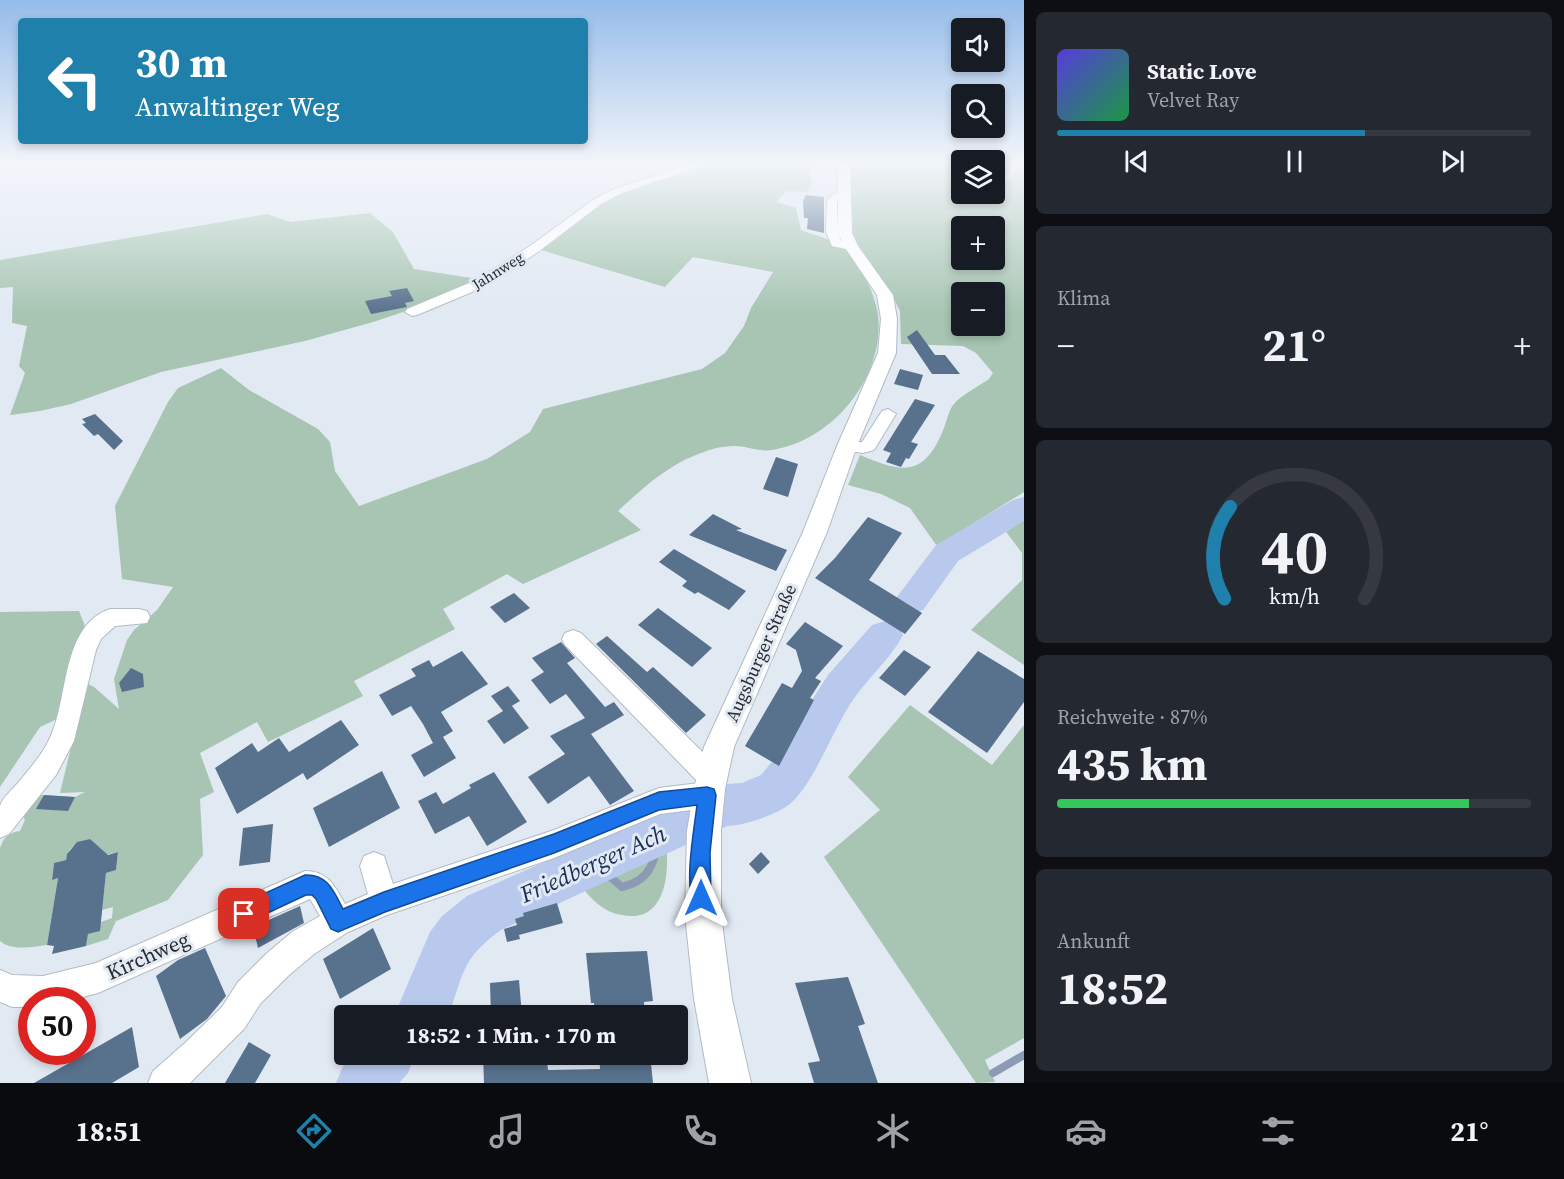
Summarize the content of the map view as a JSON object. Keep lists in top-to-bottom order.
{
  "streets": {
    "main road": ["Augsburger Straße"],
    "street": ["Jahnweg", "Kirchweg"]
  },
  "water": ["Friedberger Ach"],
  "page": {
    "map_buttons": ["+", "−"],
    "turn": ["30 m", "Anwaltinger Weg"],
    "song": ["Static Love", "Velvet Ray"],
    "tile": [
      "Klima",
      ["Reichweite · 87%", "435 km"],
      ["Ankunft", "18:52"]
    ],
    "heat": ["−", "21°", "+"],
    "limit": "50",
    "trip": "18:52 · 1 Min. · 170 m",
    "tabs": ["18:51", "21°"],
    "gauge": ["40", "km/h"]
  }
}
